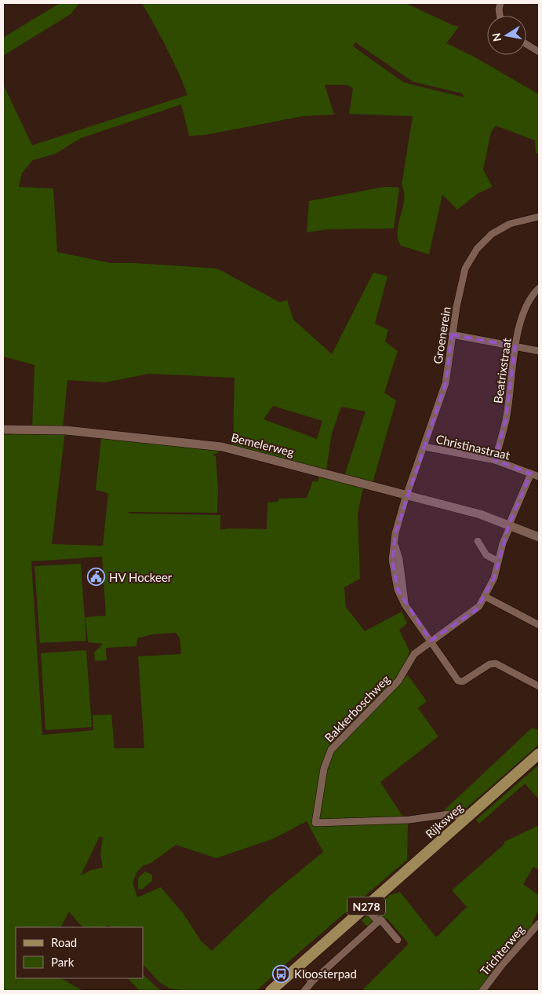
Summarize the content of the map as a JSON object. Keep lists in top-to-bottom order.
{
  "streets": {
    "main road": ["Rijksweg", "N278"],
    "street": [
      "Groenerein",
      "Beatrixstraat",
      "Bemelerweg",
      "Christinastraat",
      "Bakkerboschweg",
      "Trichterweg"
    ]
  },
  "crossings": [
    ["Groenerein", "Bemelerweg"],
    ["Groenerein", "Christinastraat"],
    ["Groenerein", "Bakkerboschweg"],
    ["Beatrixstraat", "Christinastraat"],
    ["Bemelerweg", "Bakkerboschweg"],
    ["Bakkerboschweg", "Rijksweg"]
  ],
  "places": {
    "public building": ["HV Hockeer"],
    "bus stop": ["Kloosterpad"]
  },
  "legend": ["Road", "Park"],
  "north": "left"
}
